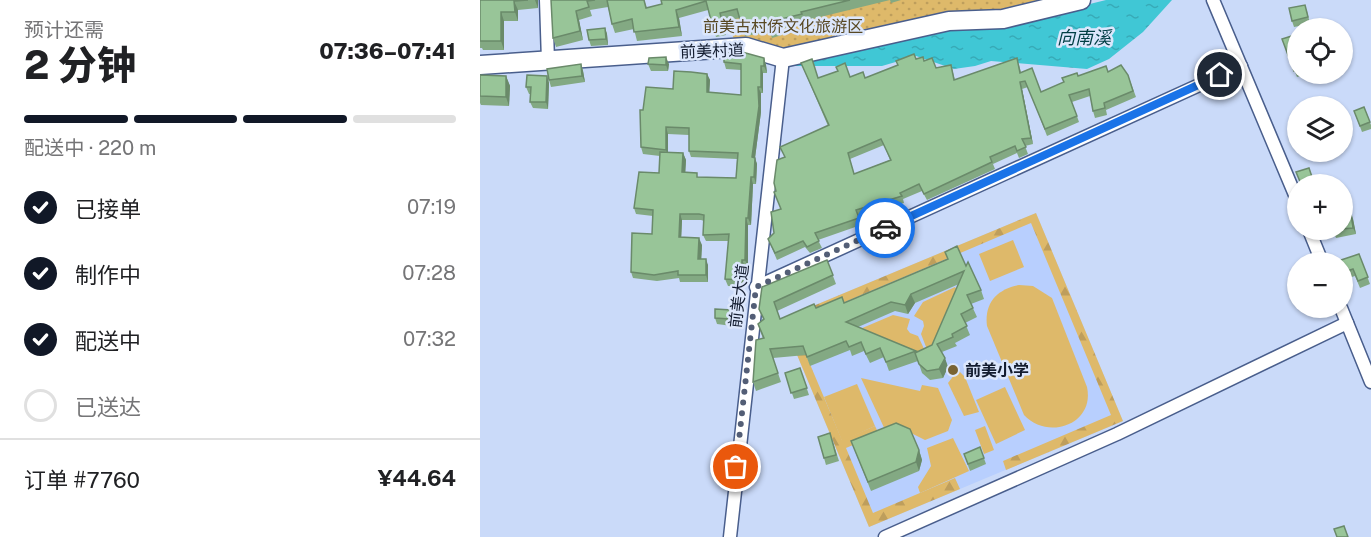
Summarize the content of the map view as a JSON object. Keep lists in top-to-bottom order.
{
  "streets": {
    "street": ["前美村道", "前美大道"]
  },
  "crossings": [
    ["前美村道", "前美大道"]
  ],
  "water": ["向南溪"],
  "parks": ["前美古村侨文化旅游区"],
  "places": ["前美小学"],
  "page": {
    "heading": ["2 分钟", "预计还需", "07:36–07:41"],
    "panel": ["订单 #7760", "¥44.64"],
    "map_buttons": ["+", "−"],
    "bar": "配送中 · 220 m",
    "list": [
      ["已接单", "07:19"],
      ["制作中", "07:28"],
      ["配送中", "07:32"],
      "已送达"
    ]
  }
}
